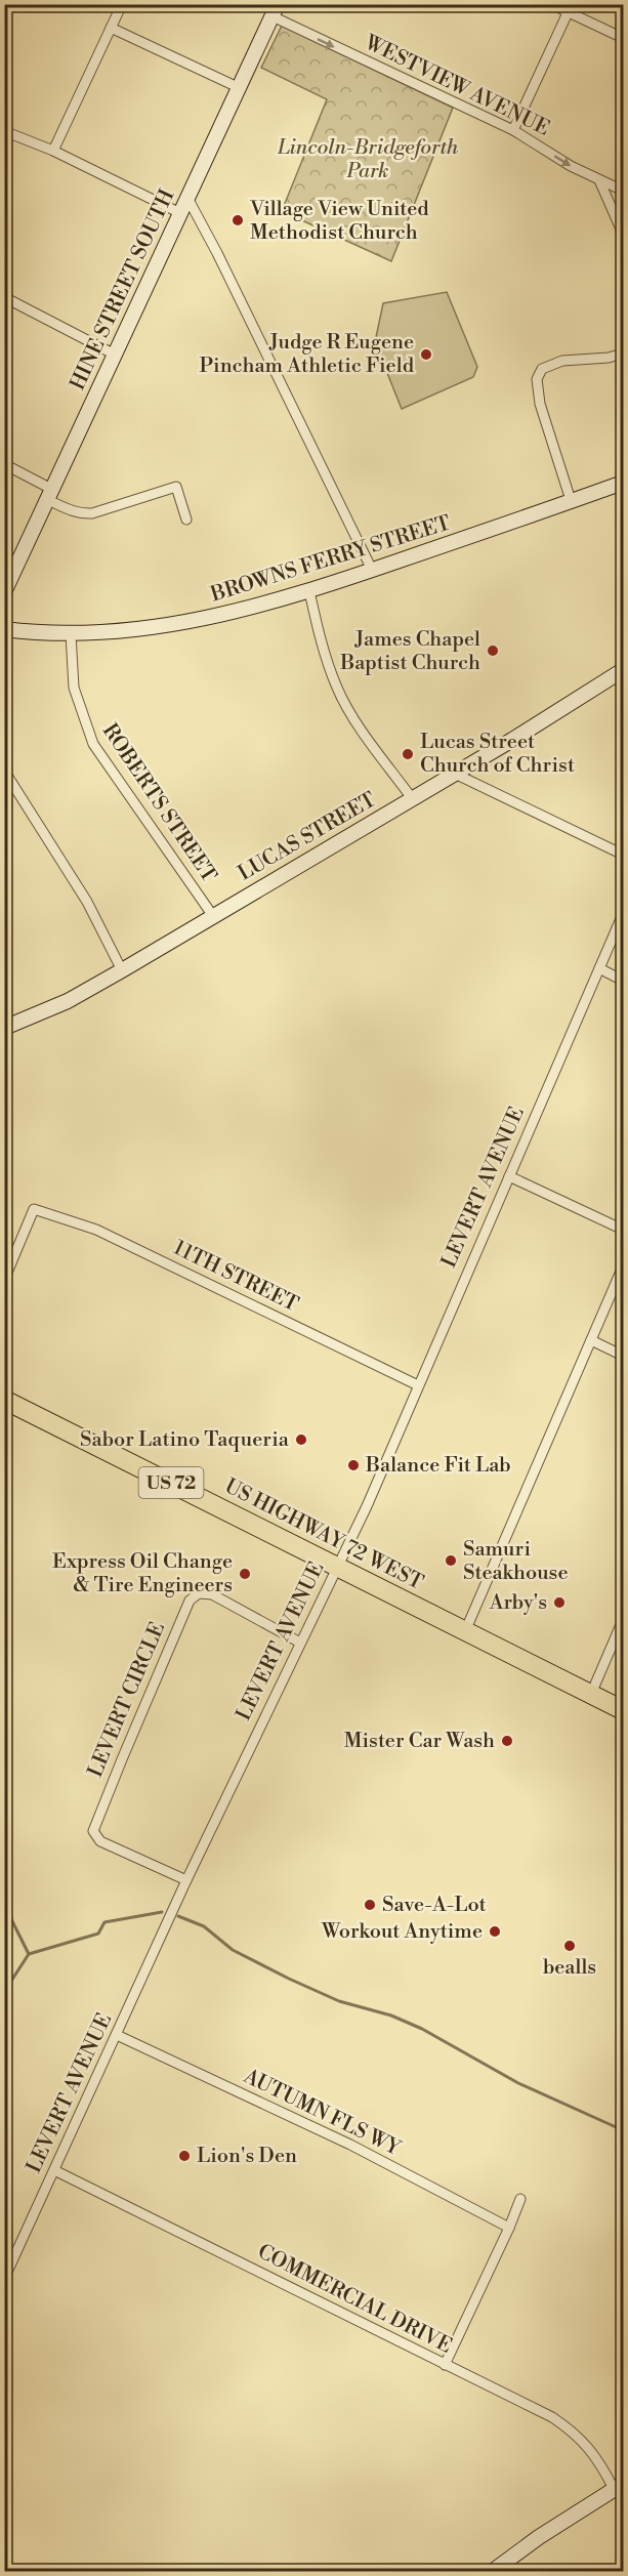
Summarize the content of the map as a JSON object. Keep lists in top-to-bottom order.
{
  "streets": {
    "highway": ["US 72", "US HIGHWAY 72 WEST"],
    "street": [
      "WESTVIEW AVENUE",
      "HINE STREET SOUTH",
      "BROWNS FERRY STREET",
      "ROBERTS STREET",
      "LUCAS STREET",
      "LEVERT AVENUE",
      "11TH STREET",
      "LEVERT CIRCLE",
      "AUTUMN FLS WY",
      "COMMERCIAL DRIVE"
    ]
  },
  "crossings": [
    ["WESTVIEW AVENUE", "HINE STREET SOUTH"],
    ["BROWNS FERRY STREET", "ROBERTS STREET"],
    ["ROBERTS STREET", "LUCAS STREET"],
    ["LEVERT AVENUE", "11TH STREET"],
    ["LEVERT AVENUE", "US HIGHWAY 72 WEST"],
    ["LEVERT AVENUE", "LEVERT CIRCLE"],
    ["LEVERT AVENUE", "AUTUMN FLS WY"],
    ["LEVERT AVENUE", "COMMERCIAL DRIVE"]
  ],
  "one_way": ["WESTVIEW AVENUE"],
  "parks": ["Lincoln-Bridgeforth Park"],
  "places": [
    "Village View United Methodist Church",
    "Judge R Eugene Pincham Athletic Field",
    "James Chapel Baptist Church",
    "Lucas Street Church of Christ",
    "Sabor Latino Taqueria",
    "Balance Fit Lab",
    "Samuri Steakhouse",
    "Express Oil Change & Tire Engineers",
    "Arby's",
    "Mister Car Wash",
    "Save-A-Lot",
    "Workout Anytime",
    "bealls",
    "Lion's Den"
  ]
}
